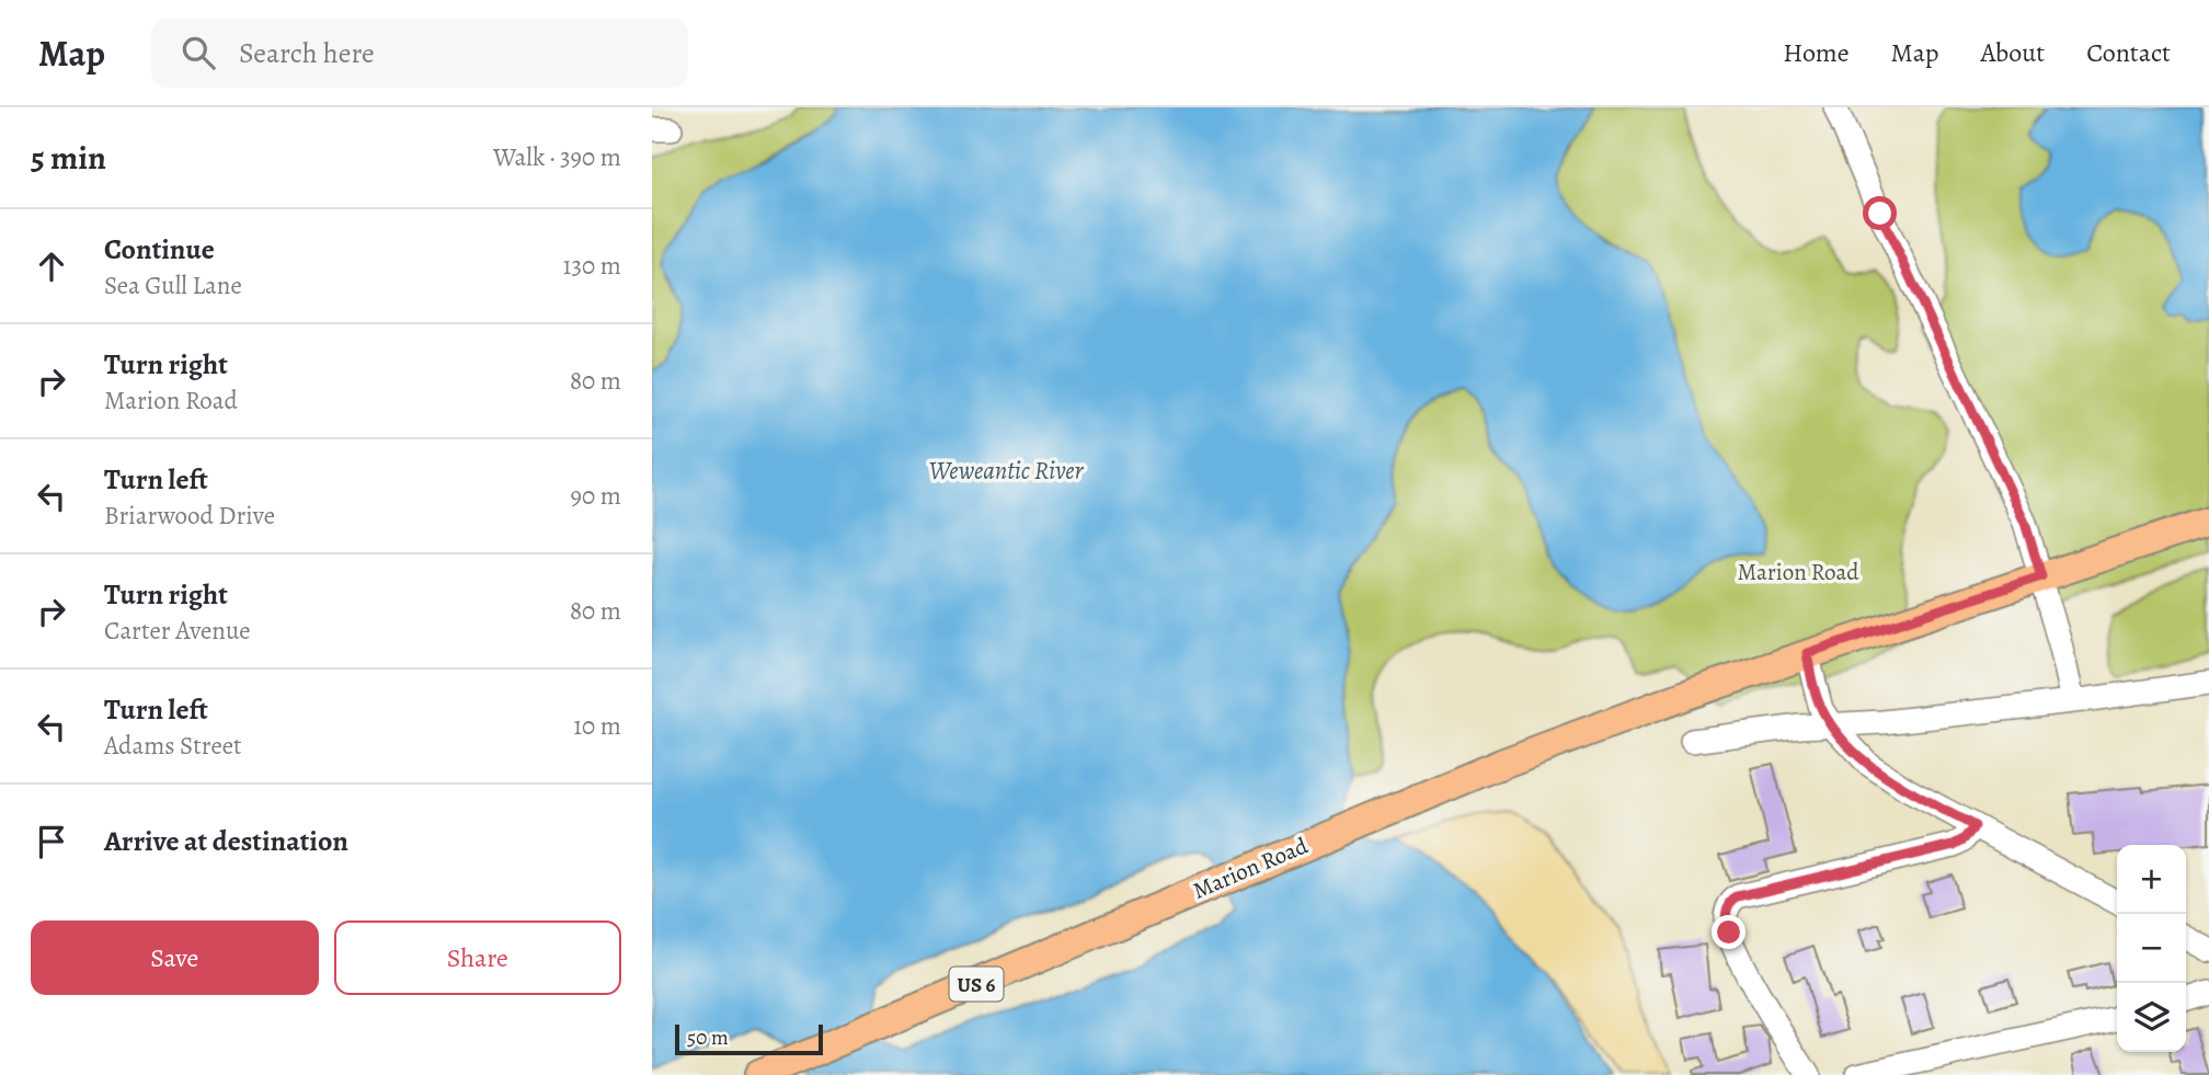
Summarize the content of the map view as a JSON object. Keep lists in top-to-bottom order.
{
  "streets": {
    "main road": ["Marion Road", "US 6"]
  },
  "water": ["Weweantic River"],
  "parks": ["Marion Road"],
  "scale_bar": "50 m",
  "page": {
    "header": "Map",
    "search": "Search here",
    "nav": [
      "Home",
      "Map",
      "About",
      "Contact"
    ],
    "heading": ["5 min", "Walk · 390 m"],
    "list": [
      ["Continue", "Sea Gull Lane", "130 m"],
      ["Turn right", "Marion Road", "80 m"],
      ["Turn left", "Briarwood Drive", "90 m"],
      ["Turn right", "Carter Avenue", "80 m"],
      ["Turn left", "Adams Street", "10 m"],
      "Arrive at destination"
    ],
    "map_buttons": ["+", "−"],
    "buttons": ["Save", "Share"],
    "scale": "50 m"
  }
}
